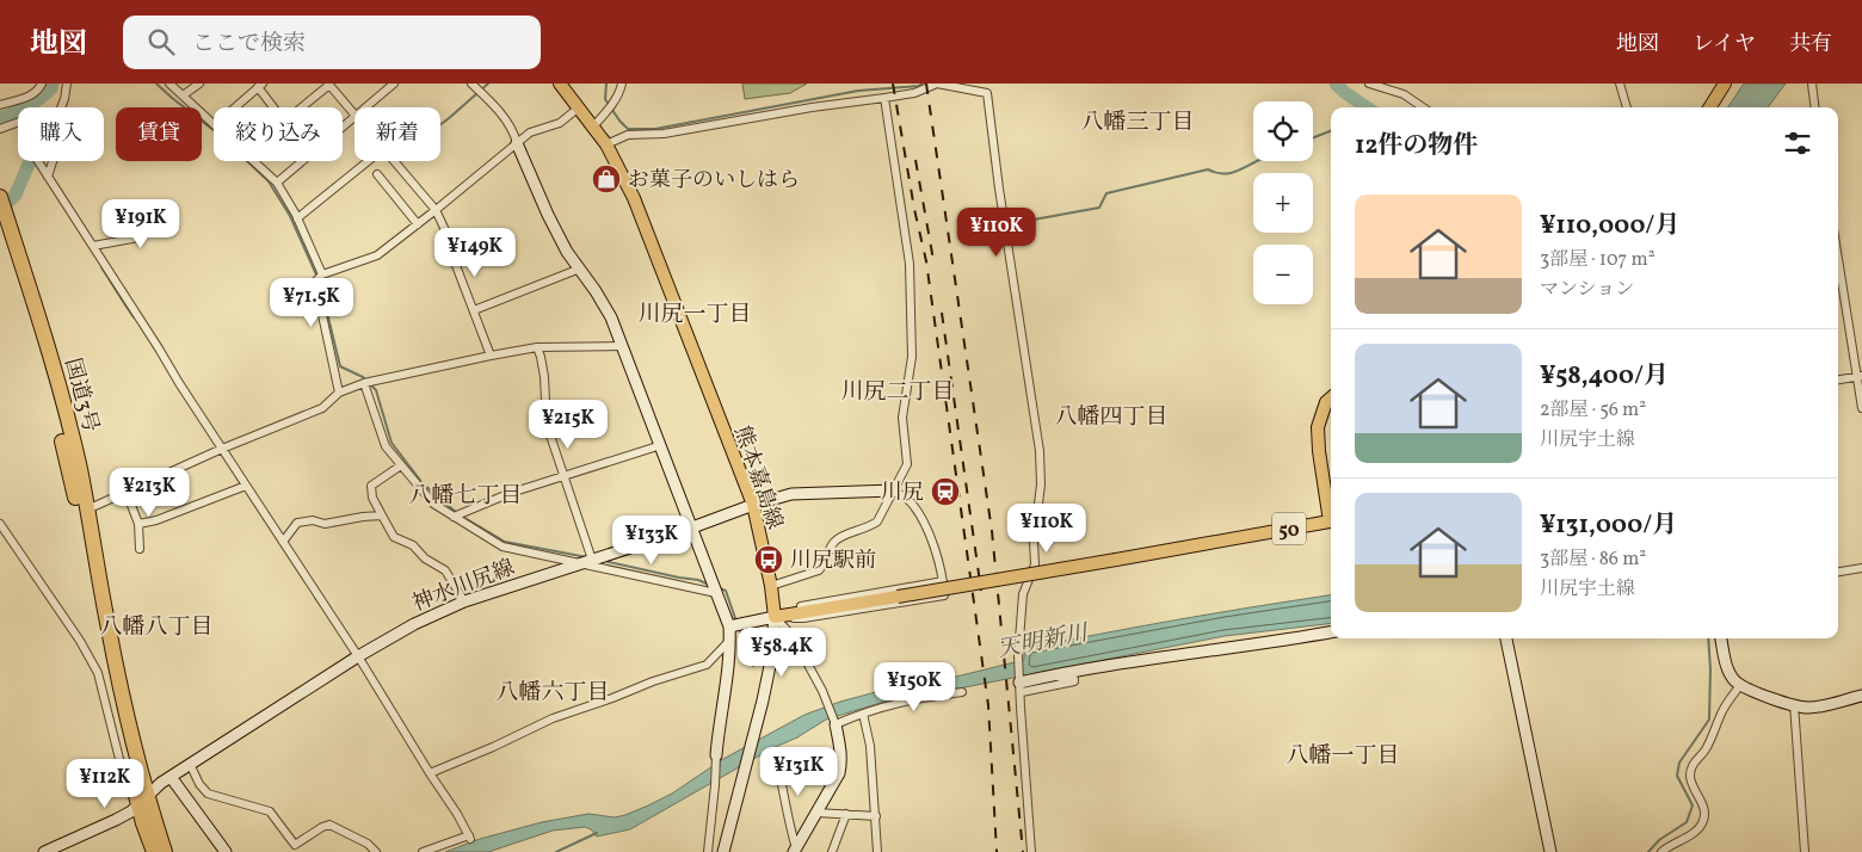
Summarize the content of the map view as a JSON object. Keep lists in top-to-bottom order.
{
  "streets": {
    "highway": ["国道3号"],
    "main road": ["熊本嘉島線", "50"],
    "street": ["神水川尻線"]
  },
  "crossings": [
    ["国道3号", "神水川尻線"],
    ["熊本嘉島線", "50"],
    ["熊本嘉島線", "神水川尻線"]
  ],
  "districts": [
    "八幡三丁目",
    "川尻一丁目",
    "川尻二丁目",
    "八幡四丁目",
    "八幡七丁目",
    "八幡八丁目",
    "八幡六丁目",
    "八幡一丁目"
  ],
  "water": ["天明新川"],
  "places": {
    "shop": ["お菓子のいしはら"],
    "station": ["川尻"],
    "bus stop": ["川尻駅前"]
  },
  "page": {
    "header": "地図",
    "search": "ここで検索",
    "nav": ["地図", "レイヤ", "共有"],
    "map_buttons": ["+", "−"],
    "chip": [
      "購入",
      "賃貸",
      "絞り込み",
      "新着"
    ],
    "heading": "12件の物件",
    "list": [
      {
        "name": "¥110,000/月",
        "note": "3部屋 · 107 m² · マンション"
      },
      {
        "name": "¥58,400/月",
        "note": "2部屋 · 56 m² · 川尻宇土線"
      },
      {
        "name": "¥131,000/月",
        "note": "3部屋 · 86 m² · 川尻宇土線"
      }
    ],
    "price": [
      "¥191K",
      "¥110K",
      "¥149K",
      "¥71.5K",
      "¥215K",
      "¥213K",
      "¥110K",
      "¥133K",
      "¥58.4K",
      "¥150K",
      "¥131K",
      "¥112K"
    ]
  }
}
